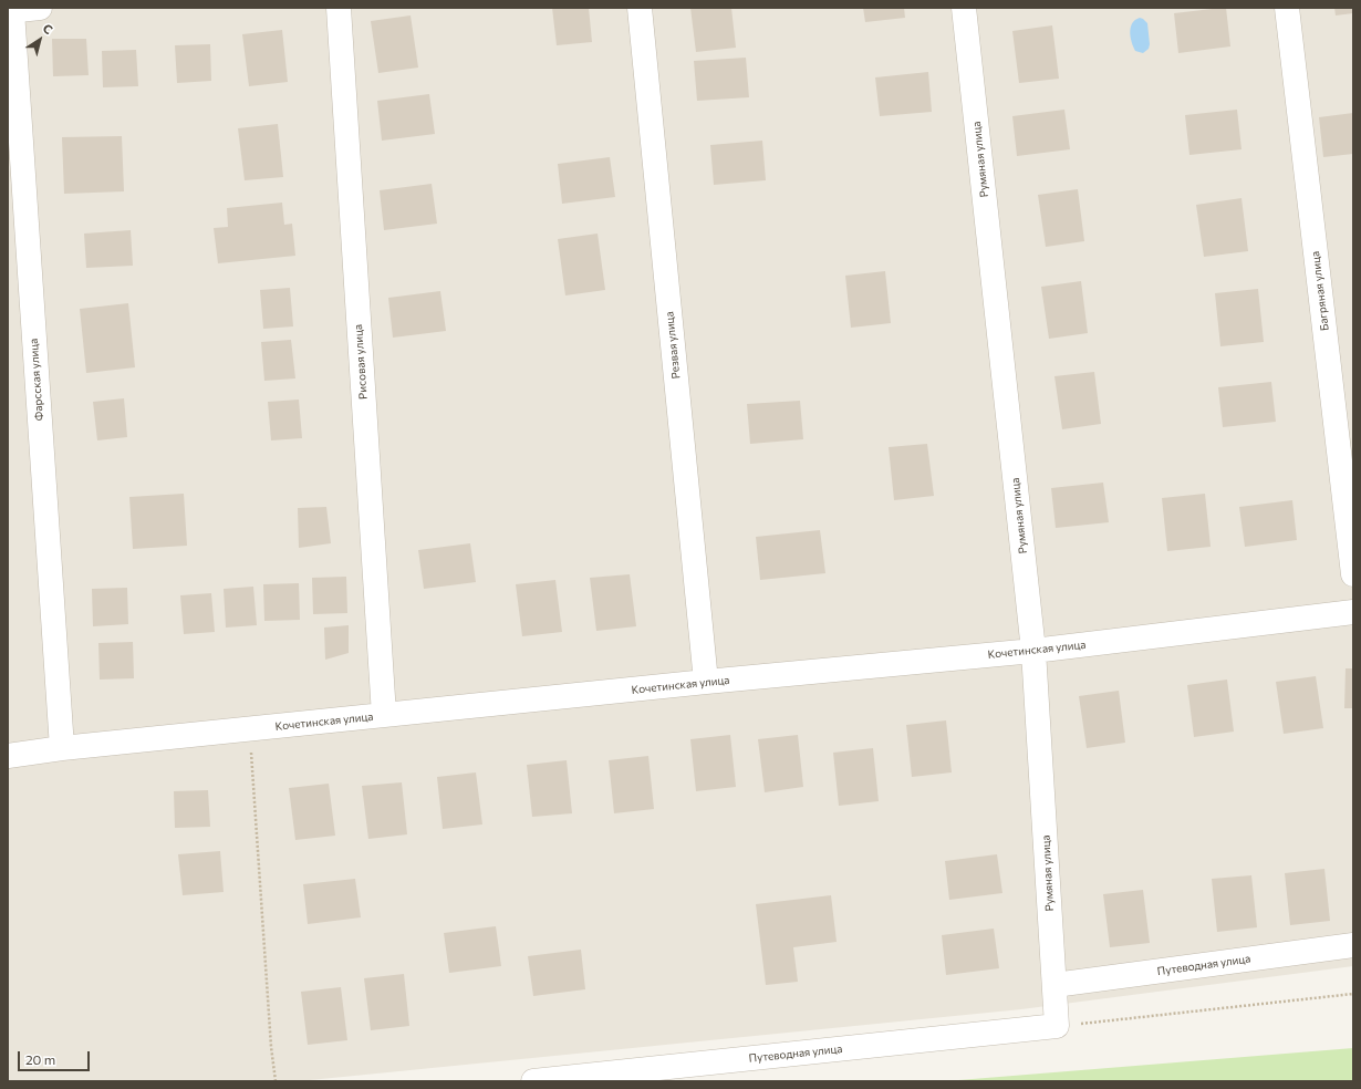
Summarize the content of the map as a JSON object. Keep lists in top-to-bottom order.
{
  "streets": {
    "street": [
      "Румяная улица",
      "Багряная улица",
      "Резвая улица",
      "Рисовая улица",
      "Фарсская улица",
      "Кочетинская улица",
      "Путеводная улица"
    ]
  },
  "crossings": [
    ["Румяная улица", "Кочетинская улица"],
    ["Румяная улица", "Путеводная улица"],
    ["Резвая улица", "Кочетинская улица"],
    ["Рисовая улица", "Кочетинская улица"],
    ["Фарсская улица", "Кочетинская улица"]
  ],
  "scale_bar": "20 m",
  "north": "top right"
}
